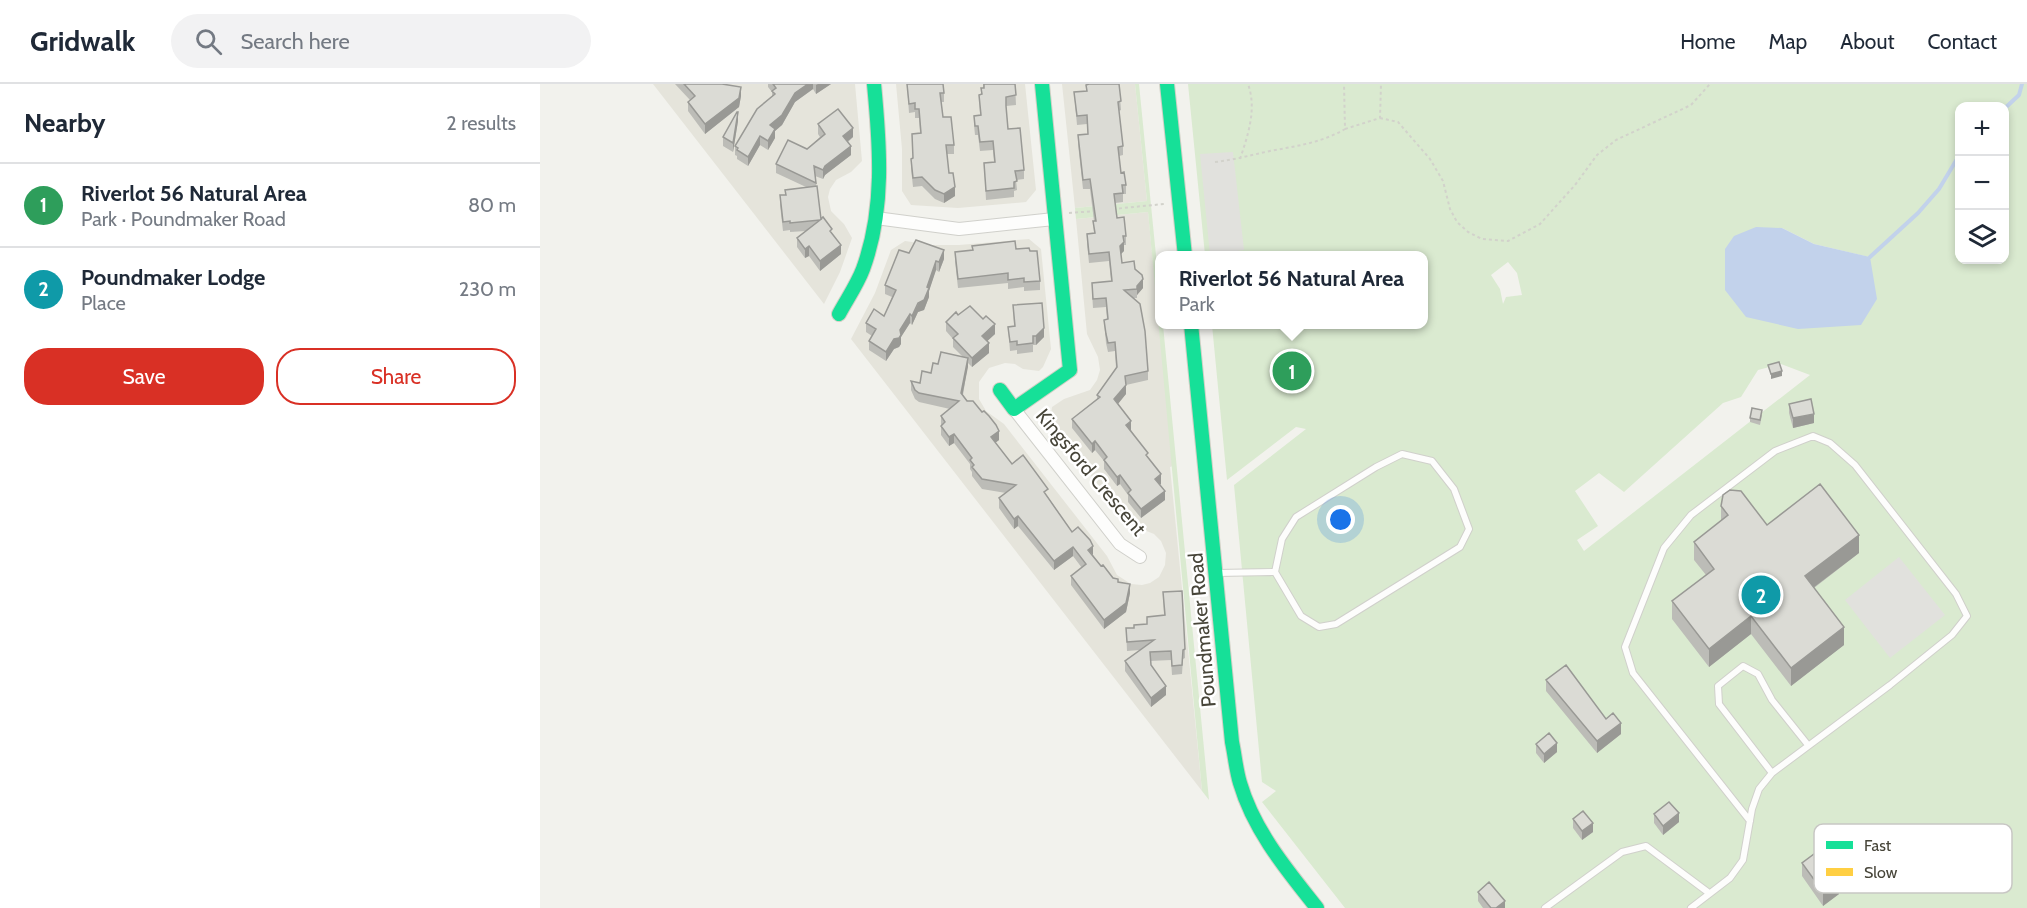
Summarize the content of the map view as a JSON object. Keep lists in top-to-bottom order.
{
  "streets": {
    "street": ["Kingsford Crescent", "Poundmaker Road"]
  },
  "legend": ["Fast", "Slow"],
  "page": {
    "header": "Gridwalk",
    "search": "Search here",
    "nav": [
      "Home",
      "Map",
      "About",
      "Contact"
    ],
    "heading": ["Nearby", "2 results"],
    "map_buttons": ["+", "−"],
    "list": [
      {
        "mark": "1",
        "name": "Riverlot 56 Natural Area",
        "note": "Park · Poundmaker Road",
        "value": "80 m"
      },
      {
        "mark": "2",
        "name": "Poundmaker Lodge",
        "note": "Place",
        "value": "230 m"
      }
    ],
    "popup": ["Riverlot 56 Natural Area", "Park"],
    "buttons": ["Save", "Share"],
    "pins": ["1", "2"]
  }
}
